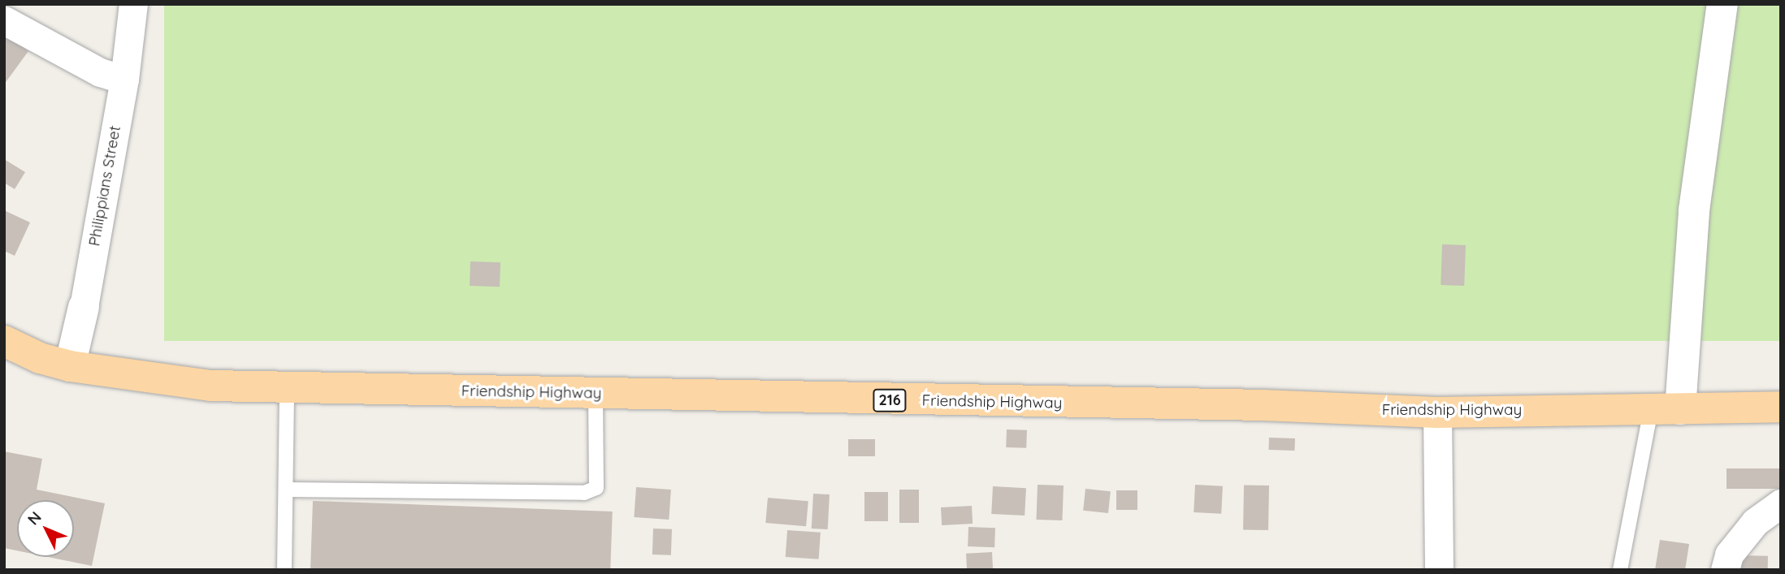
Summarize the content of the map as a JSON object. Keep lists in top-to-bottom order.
{
  "streets": {
    "main road": ["Friendship Highway", "216"],
    "street": ["Philippians Street"]
  },
  "crossings": [
    ["Philippians Street", "Friendship Highway"]
  ],
  "north": "top left"
}
